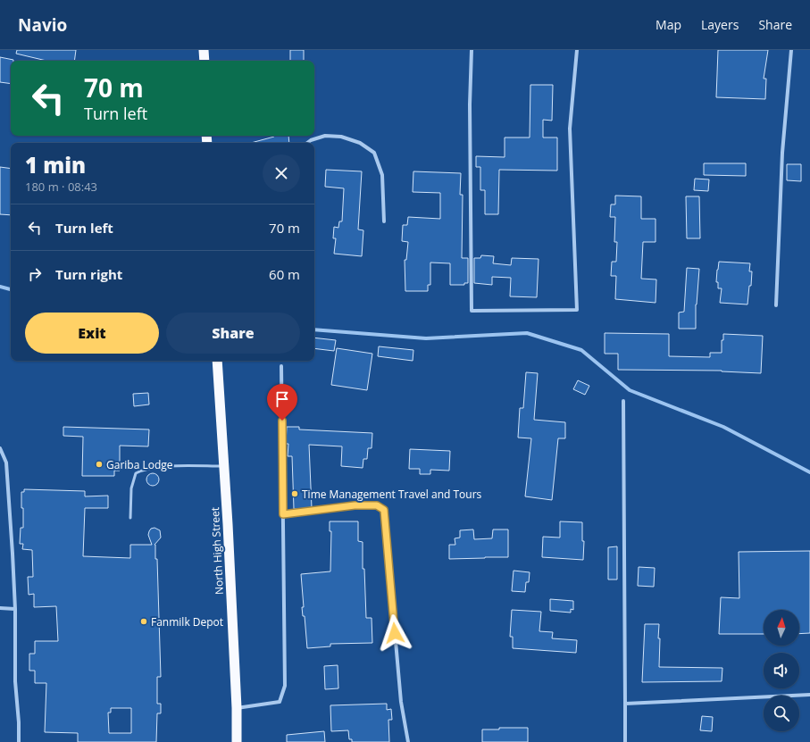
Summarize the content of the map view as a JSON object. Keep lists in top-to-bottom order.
{
  "streets": {
    "highway": ["North High Street"]
  },
  "places": ["Gariba Lodge", "Time Management Travel and Tours", "Fanmilk Depot"],
  "north": "top",
  "page": {
    "header": "Navio",
    "nav": ["Map", "Layers", "Share"],
    "turn": ["70 m", "Turn left"],
    "heading": ["1 min", "180 m · 08:43"],
    "list": [
      {
        "name": "Turn left",
        "value": "70 m"
      },
      {
        "name": "Turn right",
        "value": "60 m"
      }
    ],
    "buttons": ["Exit", "Share"]
  }
}
